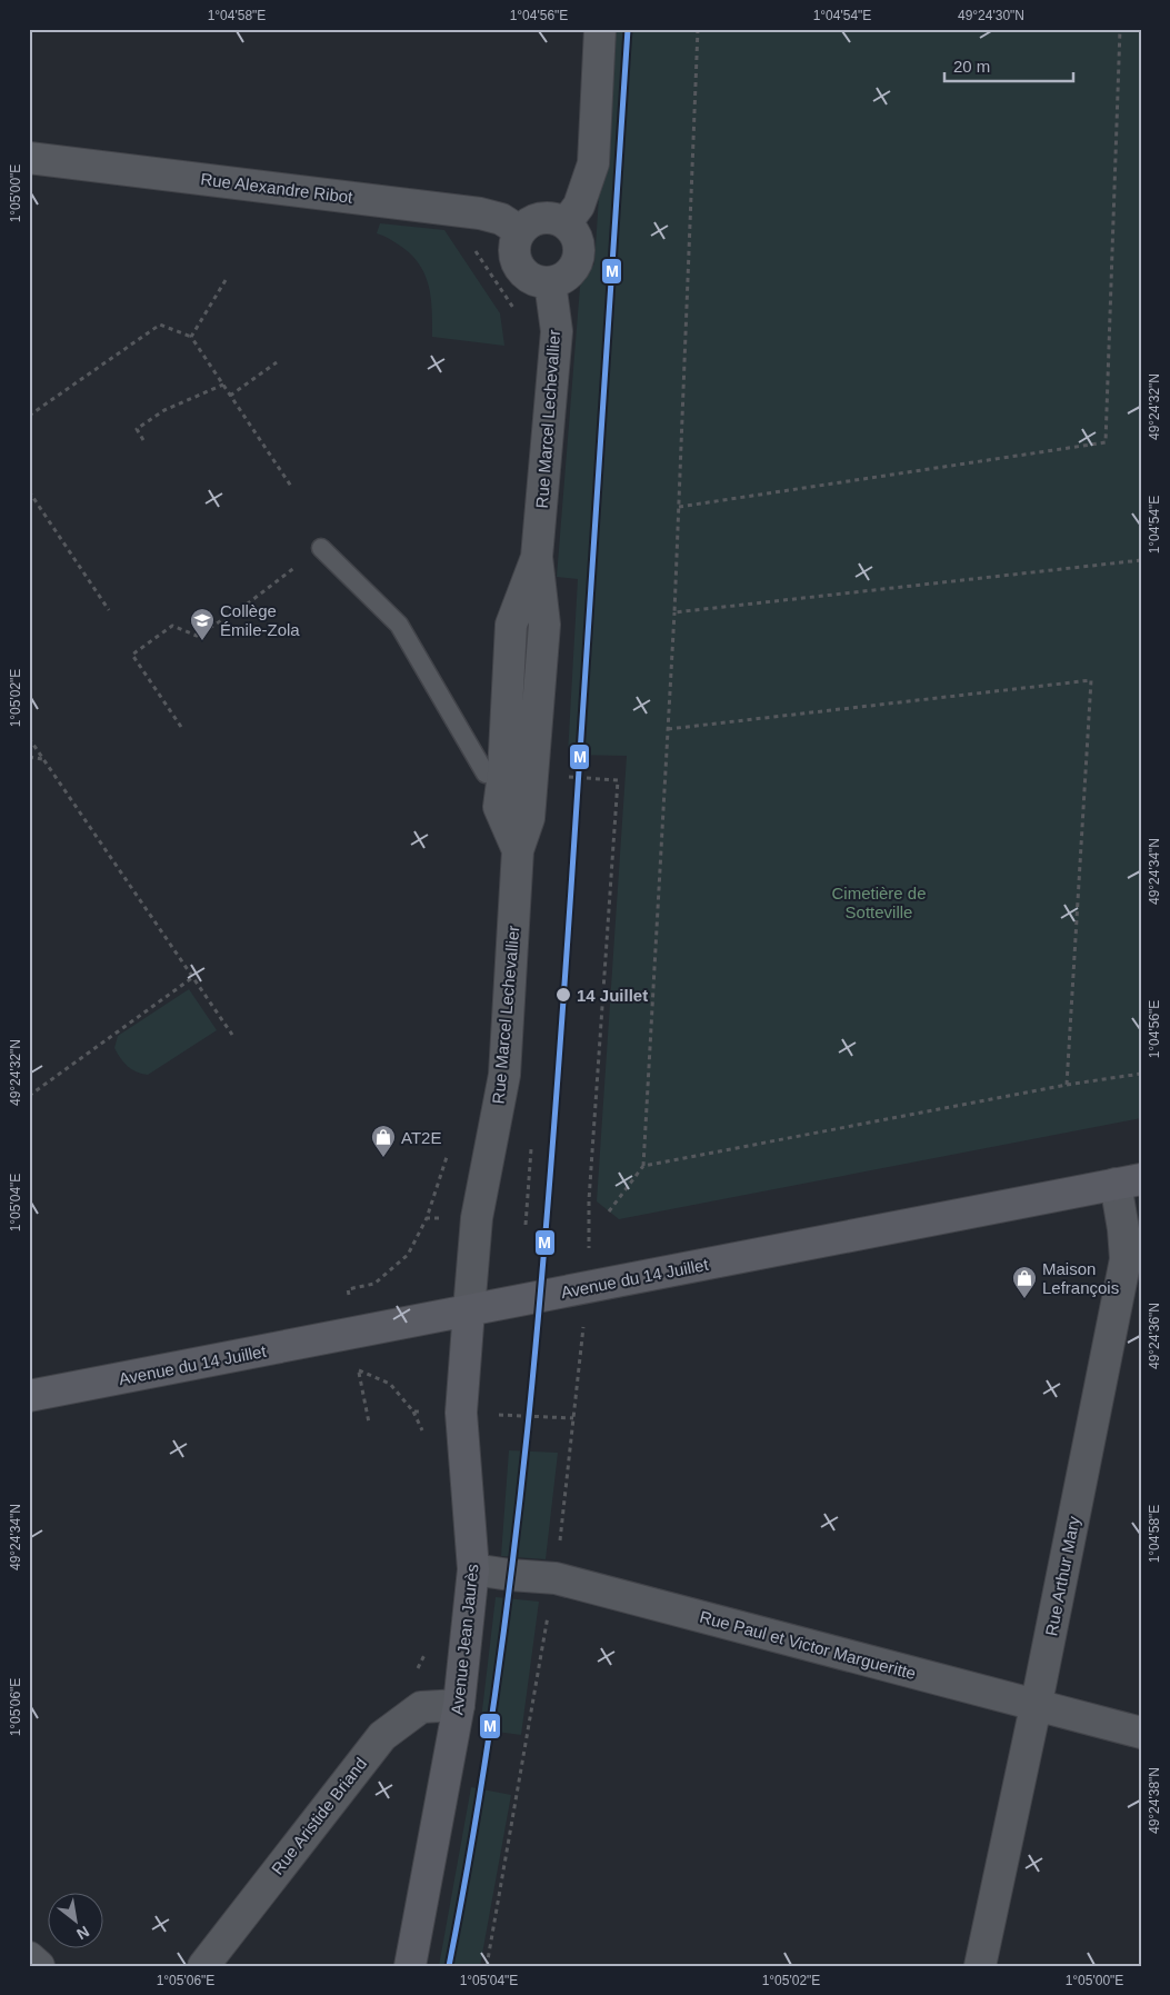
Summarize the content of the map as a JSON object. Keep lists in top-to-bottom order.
{
  "streets": {
    "main road": ["Avenue du 14 Juillet", "Avenue Jean Jaurès"],
    "street": [
      "Rue Alexandre Ribot",
      "Rue Marcel Lechevallier",
      "Rue Arthur Mary",
      "Rue Paul et Victor Margueritte",
      "Rue Aristide Briand"
    ]
  },
  "crossings": [
    ["Rue Alexandre Ribot", "Rue Marcel Lechevallier"],
    ["Rue Marcel Lechevallier", "Avenue du 14 Juillet"],
    ["Rue Marcel Lechevallier", "Avenue Jean Jaurès"],
    ["Avenue du 14 Juillet", "Rue Arthur Mary"],
    ["Avenue du 14 Juillet", "Avenue Jean Jaurès"],
    ["Rue Arthur Mary", "Rue Paul et Victor Margueritte"],
    ["Avenue Jean Jaurès", "Rue Paul et Victor Margueritte"],
    ["Avenue Jean Jaurès", "Rue Aristide Briand"]
  ],
  "parks": ["Cimetière de Sotteville"],
  "places": {
    "school or university": ["Collège Émile-Zola"],
    "other": ["14 Juillet"],
    "shop": ["AT2E", "Maison Lefrançois"]
  },
  "lines": ["transit line M"],
  "scale_bar": "20 m",
  "north": "bottom right",
  "coordinates": [
    "1°04'58\"E",
    "1°04'56\"E",
    "1°04'54\"E",
    "49°24'30\"N",
    "1°05'00\"E",
    "49°24'32\"N",
    "1°05'02\"E",
    "49°24'34\"N",
    "1°05'04\"E",
    "49°24'36\"N",
    "1°05'06\"E",
    "49°24'38\"N"
  ]
}
